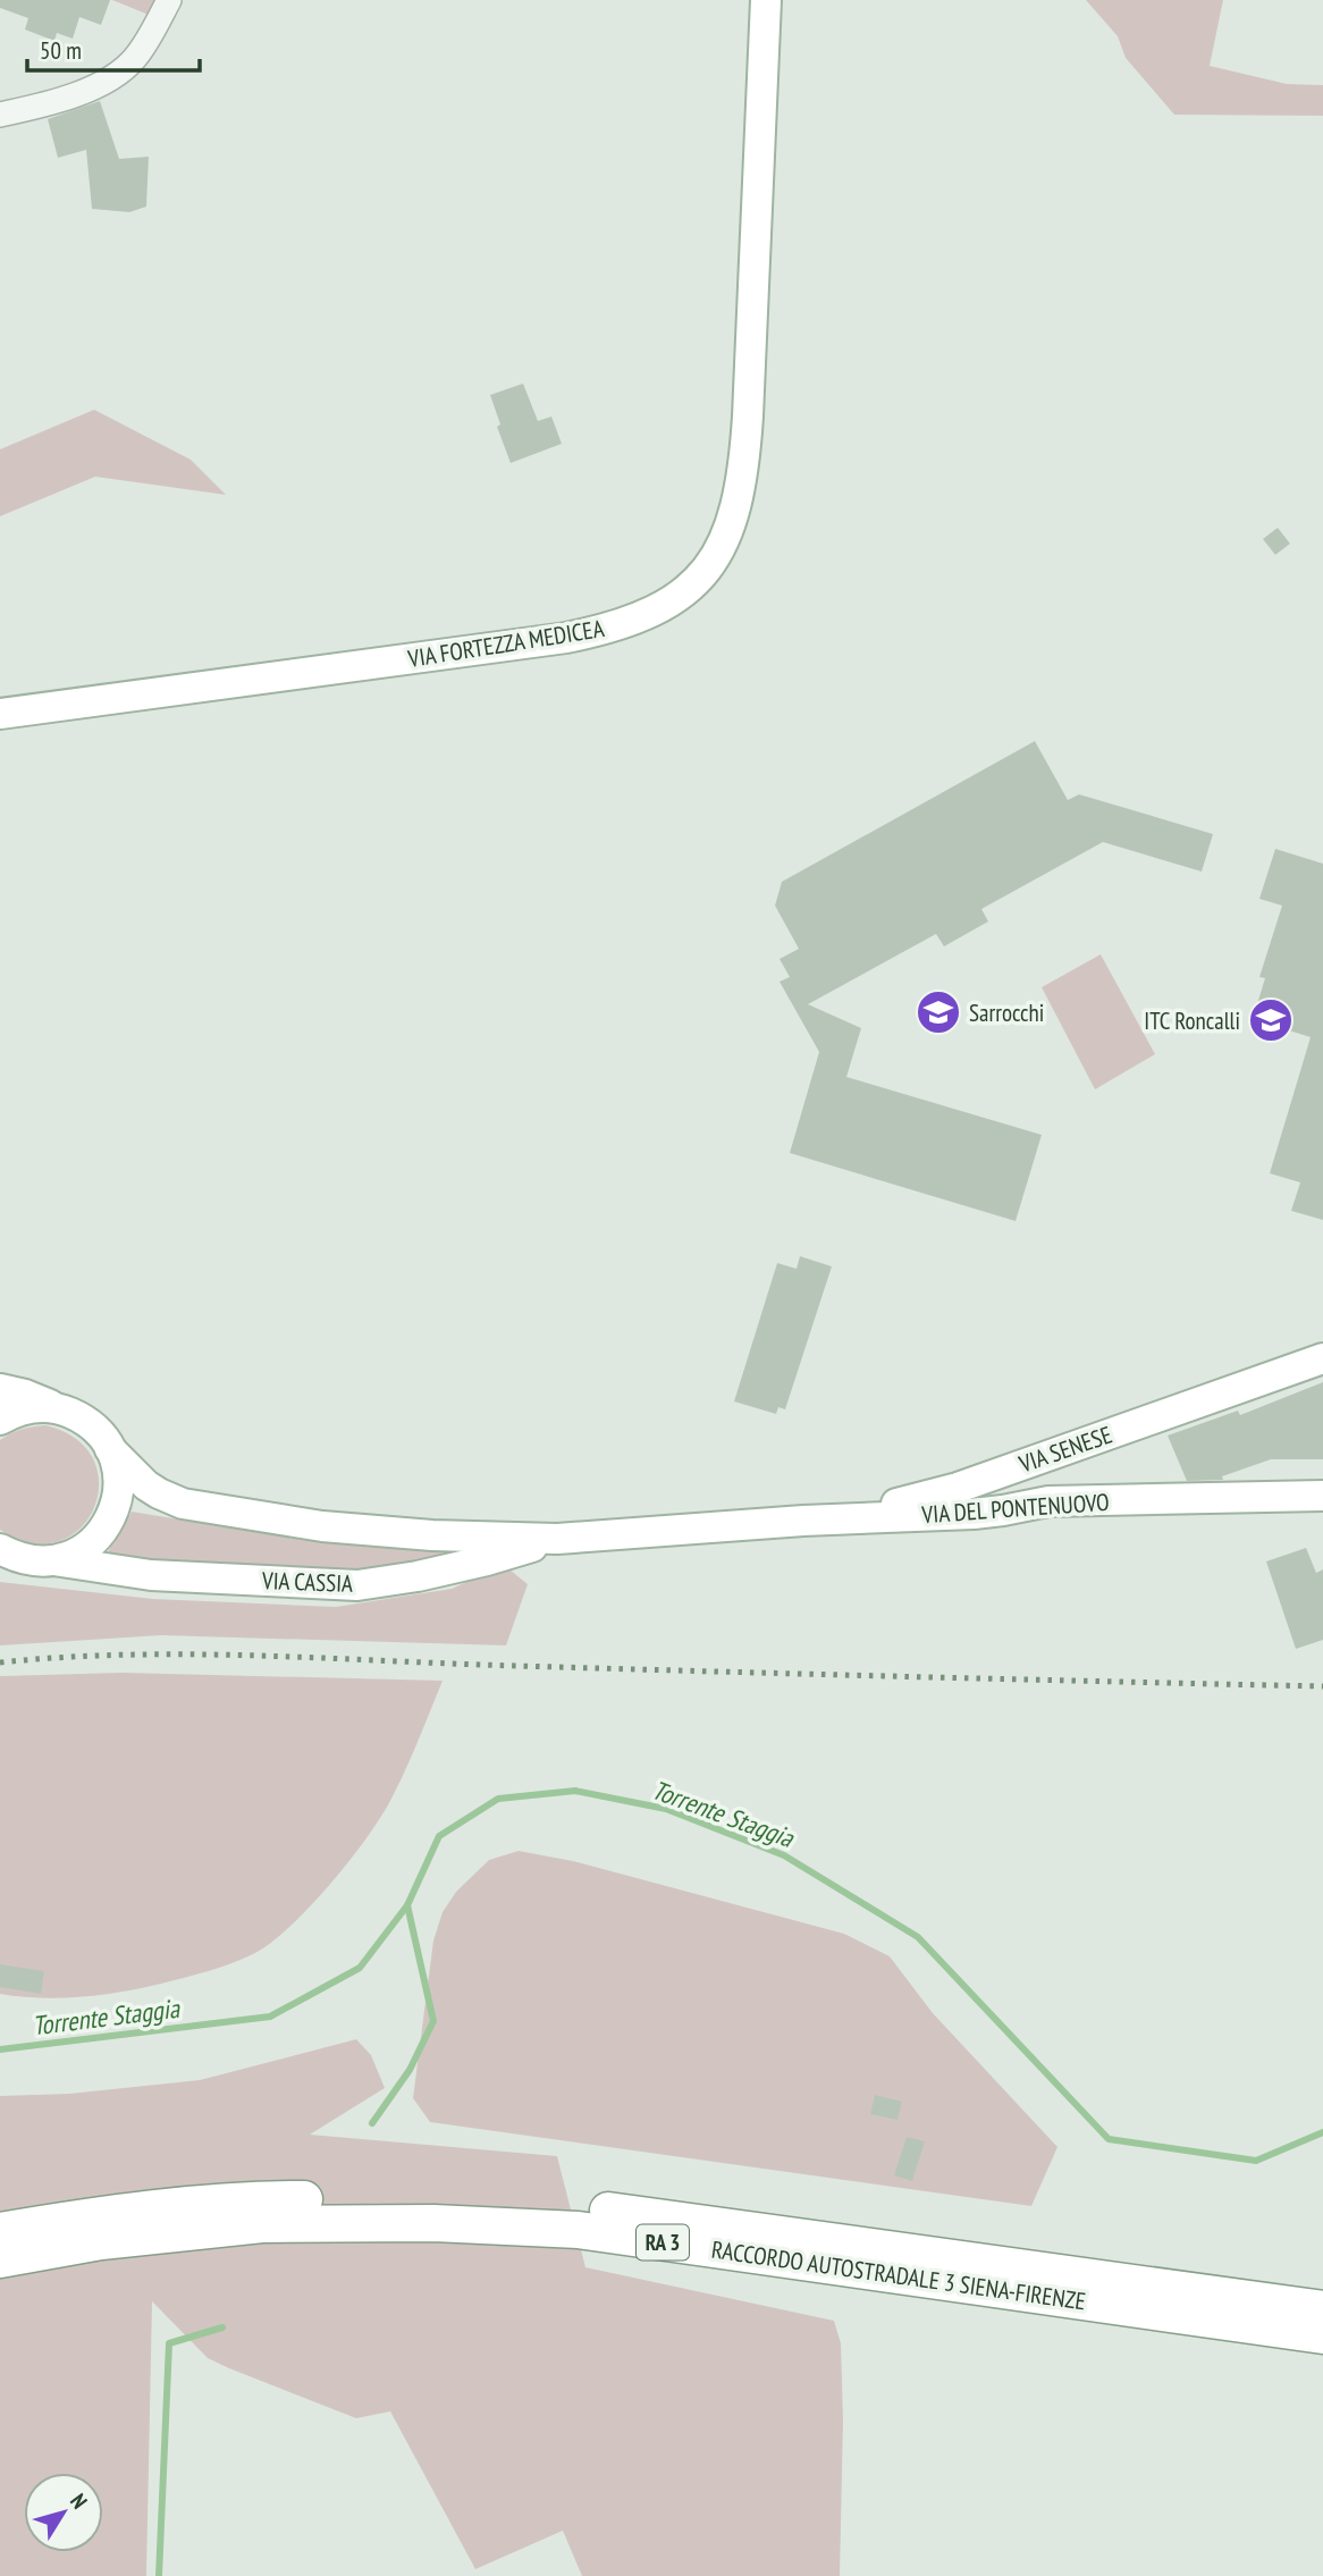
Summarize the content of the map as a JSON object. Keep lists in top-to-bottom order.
{
  "streets": {
    "highway": ["RA 3", "RACCORDO AUTOSTRADALE 3 SIENA-FIRENZE"],
    "main road": [
      "VIA FORTEZZA MEDICEA",
      "VIA SENESE",
      "VIA DEL PONTENUOVO",
      "VIA CASSIA"
    ]
  },
  "crossings": [
    ["VIA SENESE", "VIA DEL PONTENUOVO"],
    ["VIA SENESE", "VIA CASSIA"],
    ["VIA DEL PONTENUOVO", "VIA CASSIA"]
  ],
  "water": ["Torrente Staggia"],
  "places": {
    "school or university": ["Sarrocchi", "ITC Roncalli"]
  },
  "scale_bar": "50 m",
  "north": "top right"
}
